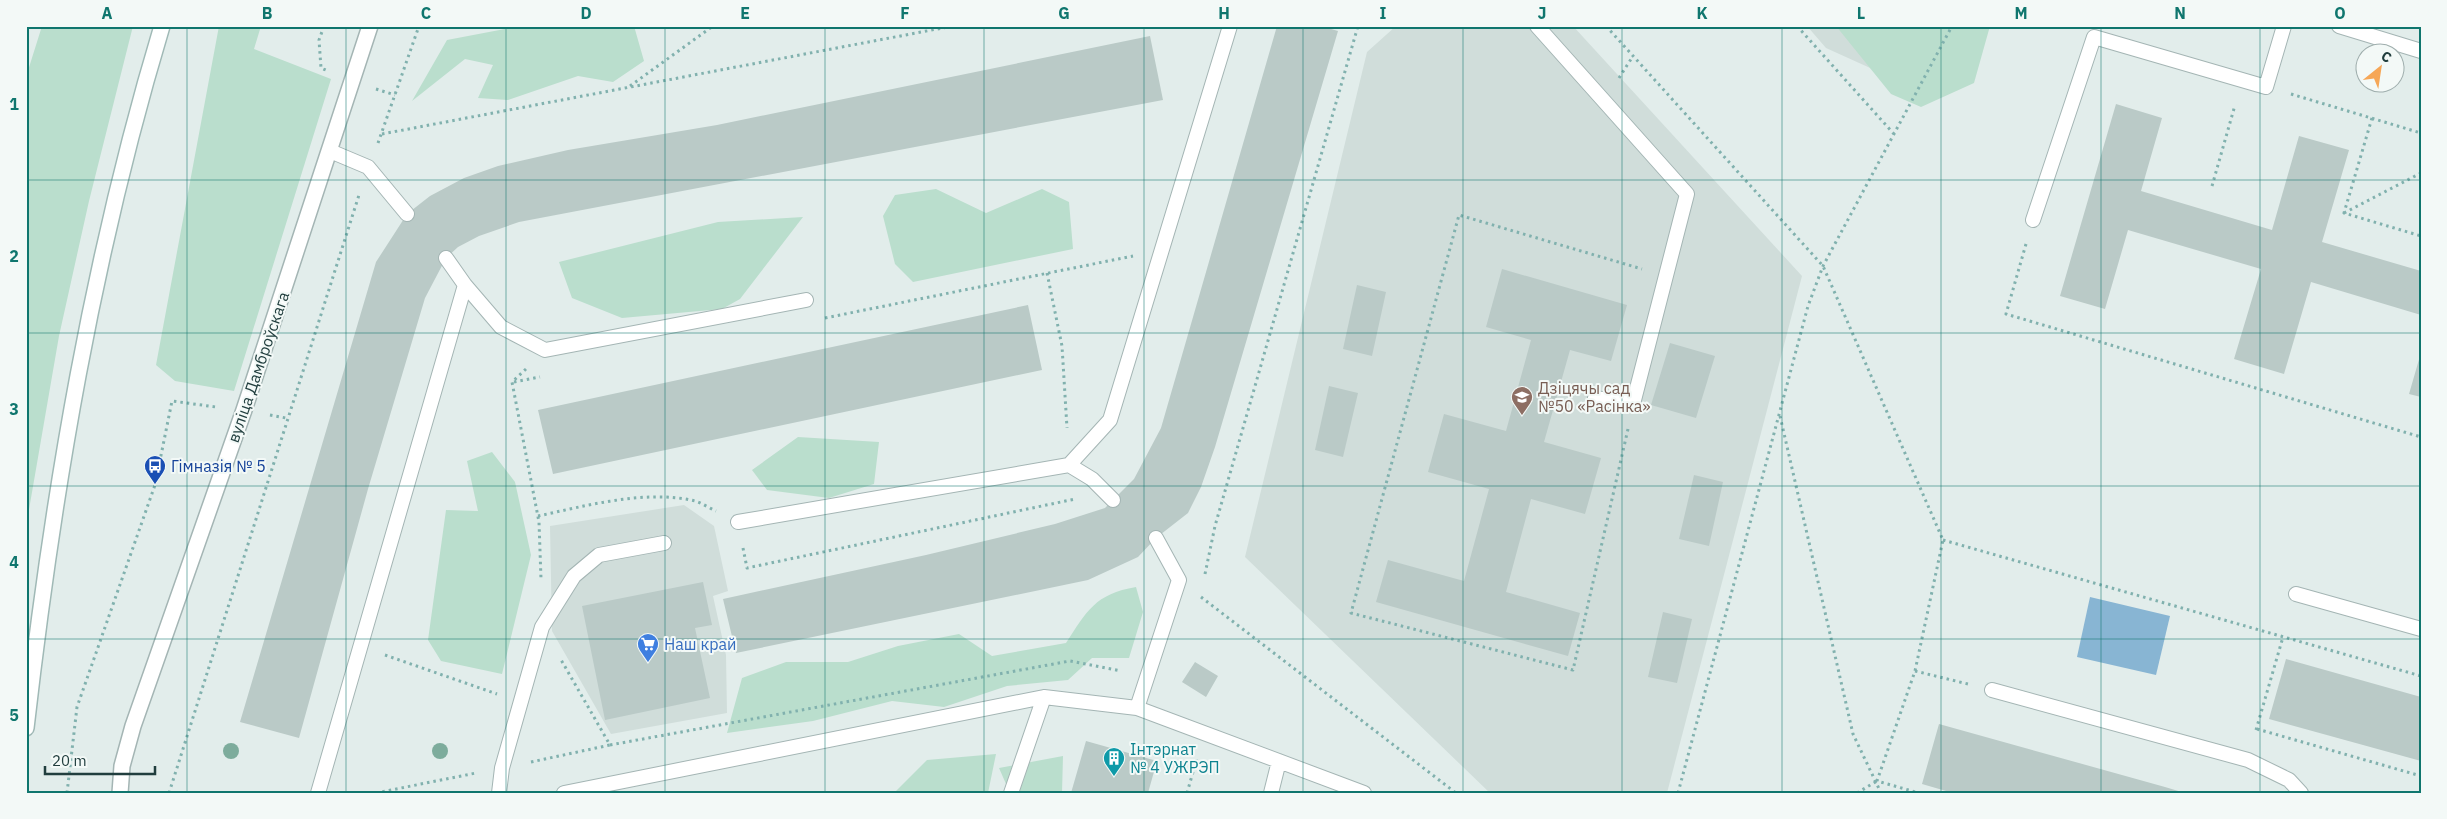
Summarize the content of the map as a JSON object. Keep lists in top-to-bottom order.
{
  "streets": {
    "street": ["вуліца Дамброўскага"]
  },
  "places": {
    "school or university": ["Дзіцячы сад №50 «Расінка»"],
    "bus stop": ["Гімназія № 5"],
    "supermarket": ["Наш край"],
    "building": ["Інтэрнат № 4 УЖРЭП"]
  },
  "scale_bar": "20 m",
  "north": "top right",
  "grid": {
    "columns": [
      "A",
      "B",
      "C",
      "D",
      "E",
      "F",
      "G",
      "H",
      "I",
      "J",
      "K",
      "L",
      "M",
      "N",
      "O"
    ],
    "rows": [
      "1",
      "2",
      "3",
      "4",
      "5"
    ]
  }
}
